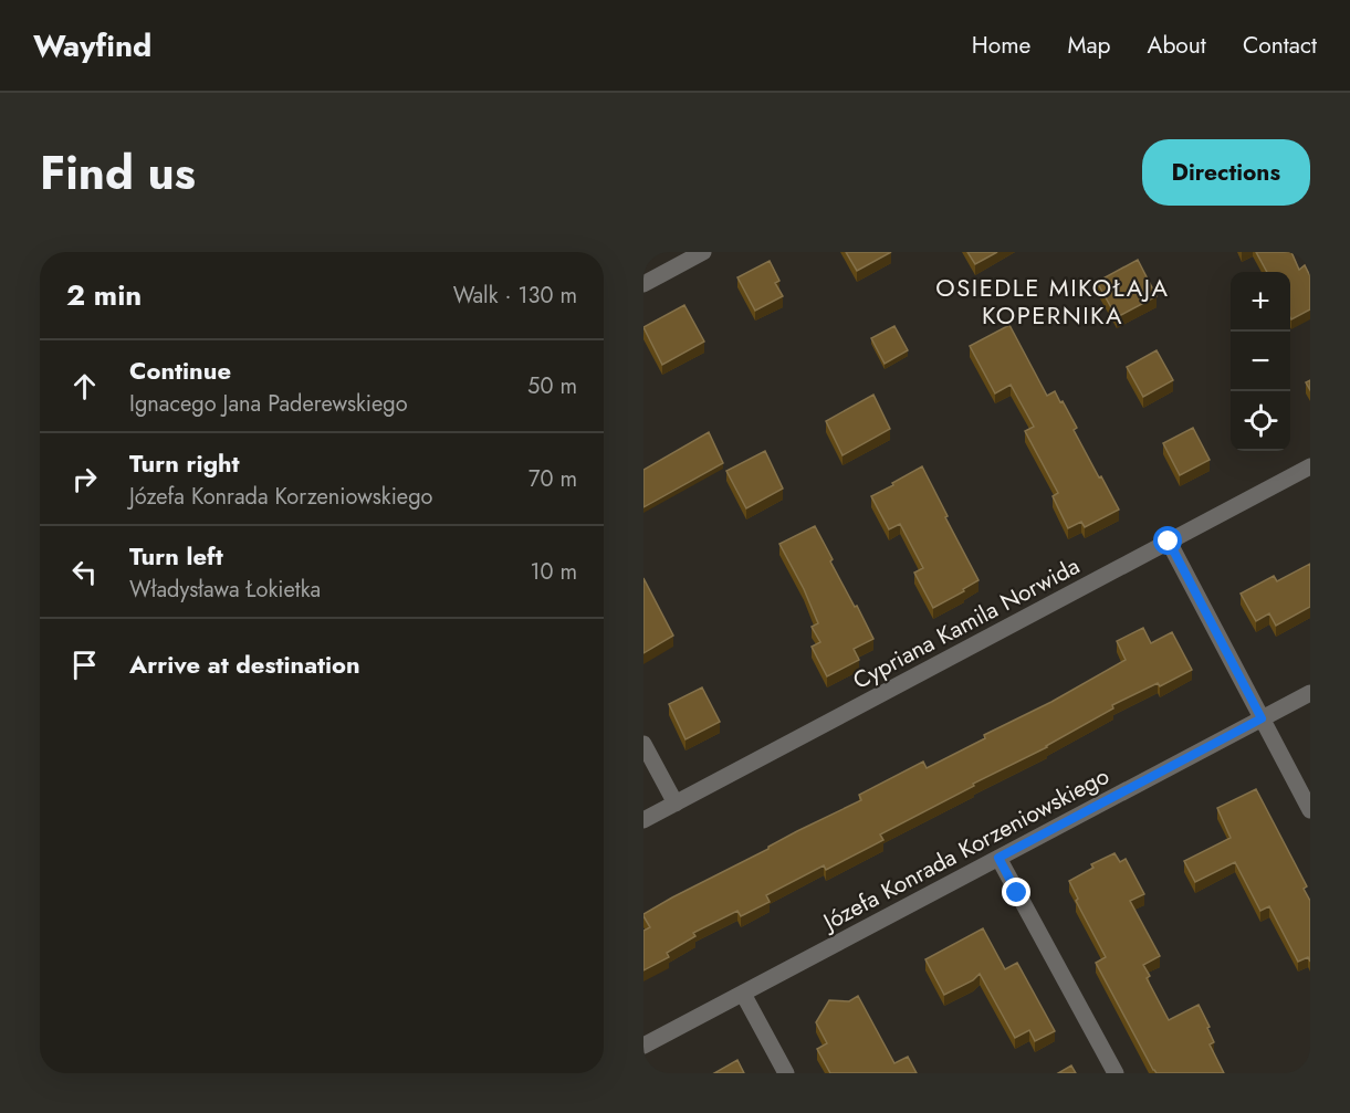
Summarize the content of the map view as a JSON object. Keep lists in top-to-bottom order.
{
  "streets": {
    "street": ["Cypriana Kamila Norwida", "Józefa Konrada Korzeniowskiego"]
  },
  "districts": ["OSIEDLE MIKOŁAJA KOPERNIKA"],
  "page": {
    "header": "Wayfind",
    "nav": [
      "Home",
      "Map",
      "About",
      "Contact"
    ],
    "title": "Find us",
    "buttons": "Directions",
    "heading": ["2 min", "Walk · 130 m"],
    "map_buttons": ["+", "−"],
    "list": [
      ["Continue", "Ignacego Jana Paderewskiego", "50 m"],
      ["Turn right", "Józefa Konrada Korzeniowskiego", "70 m"],
      ["Turn left", "Władysława Łokietka", "10 m"],
      "Arrive at destination"
    ]
  }
}
